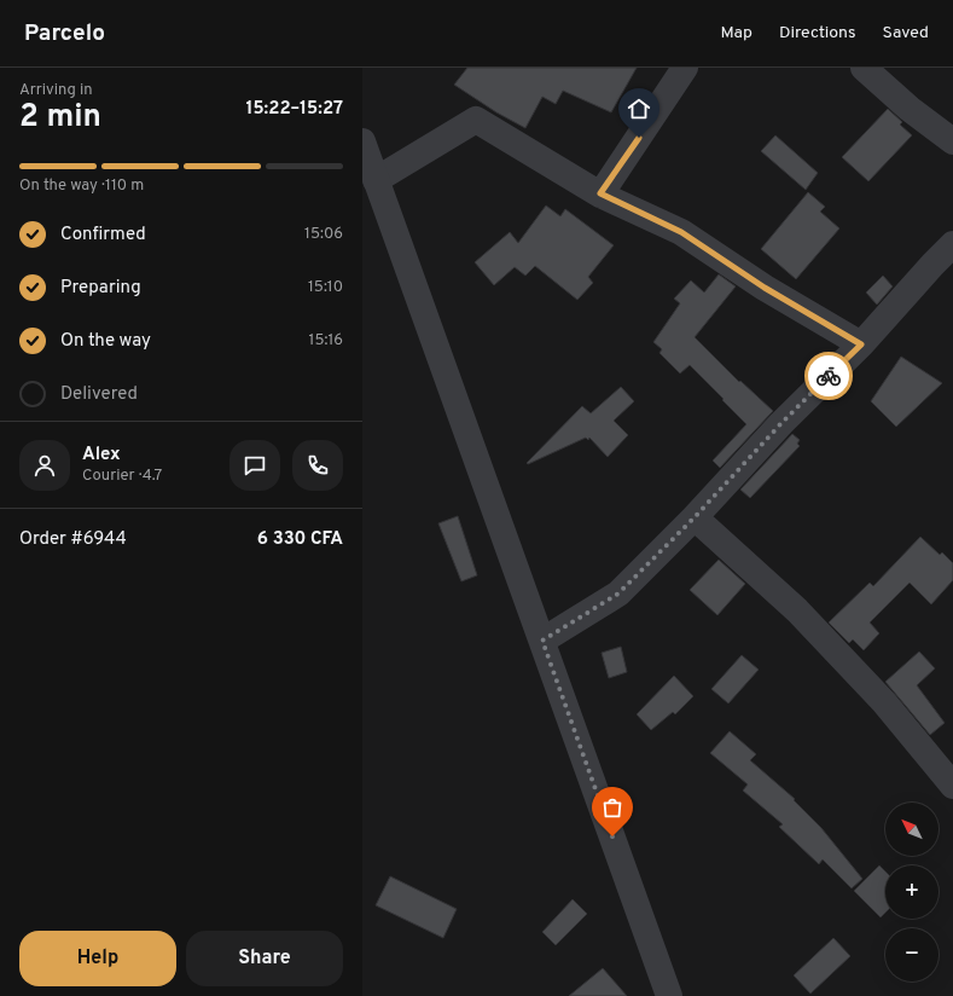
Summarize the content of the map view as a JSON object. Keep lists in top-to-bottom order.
{
  "north": "top left",
  "page": {
    "header": "Parcelo",
    "nav": ["Map", "Directions", "Saved"],
    "heading": ["2 min", "Arriving in", "15:22–15:27"],
    "panel": [
      "Alex",
      "Courier · 4.7",
      "Order #6944",
      "6 330 CFA"
    ],
    "bar": "On the way · 110 m",
    "list": [
      ["Confirmed", "15:06"],
      ["Preparing", "15:10"],
      ["On the way", "15:16"],
      "Delivered"
    ],
    "map_buttons": ["+", "−"],
    "buttons": ["Help", "Share"]
  }
}
